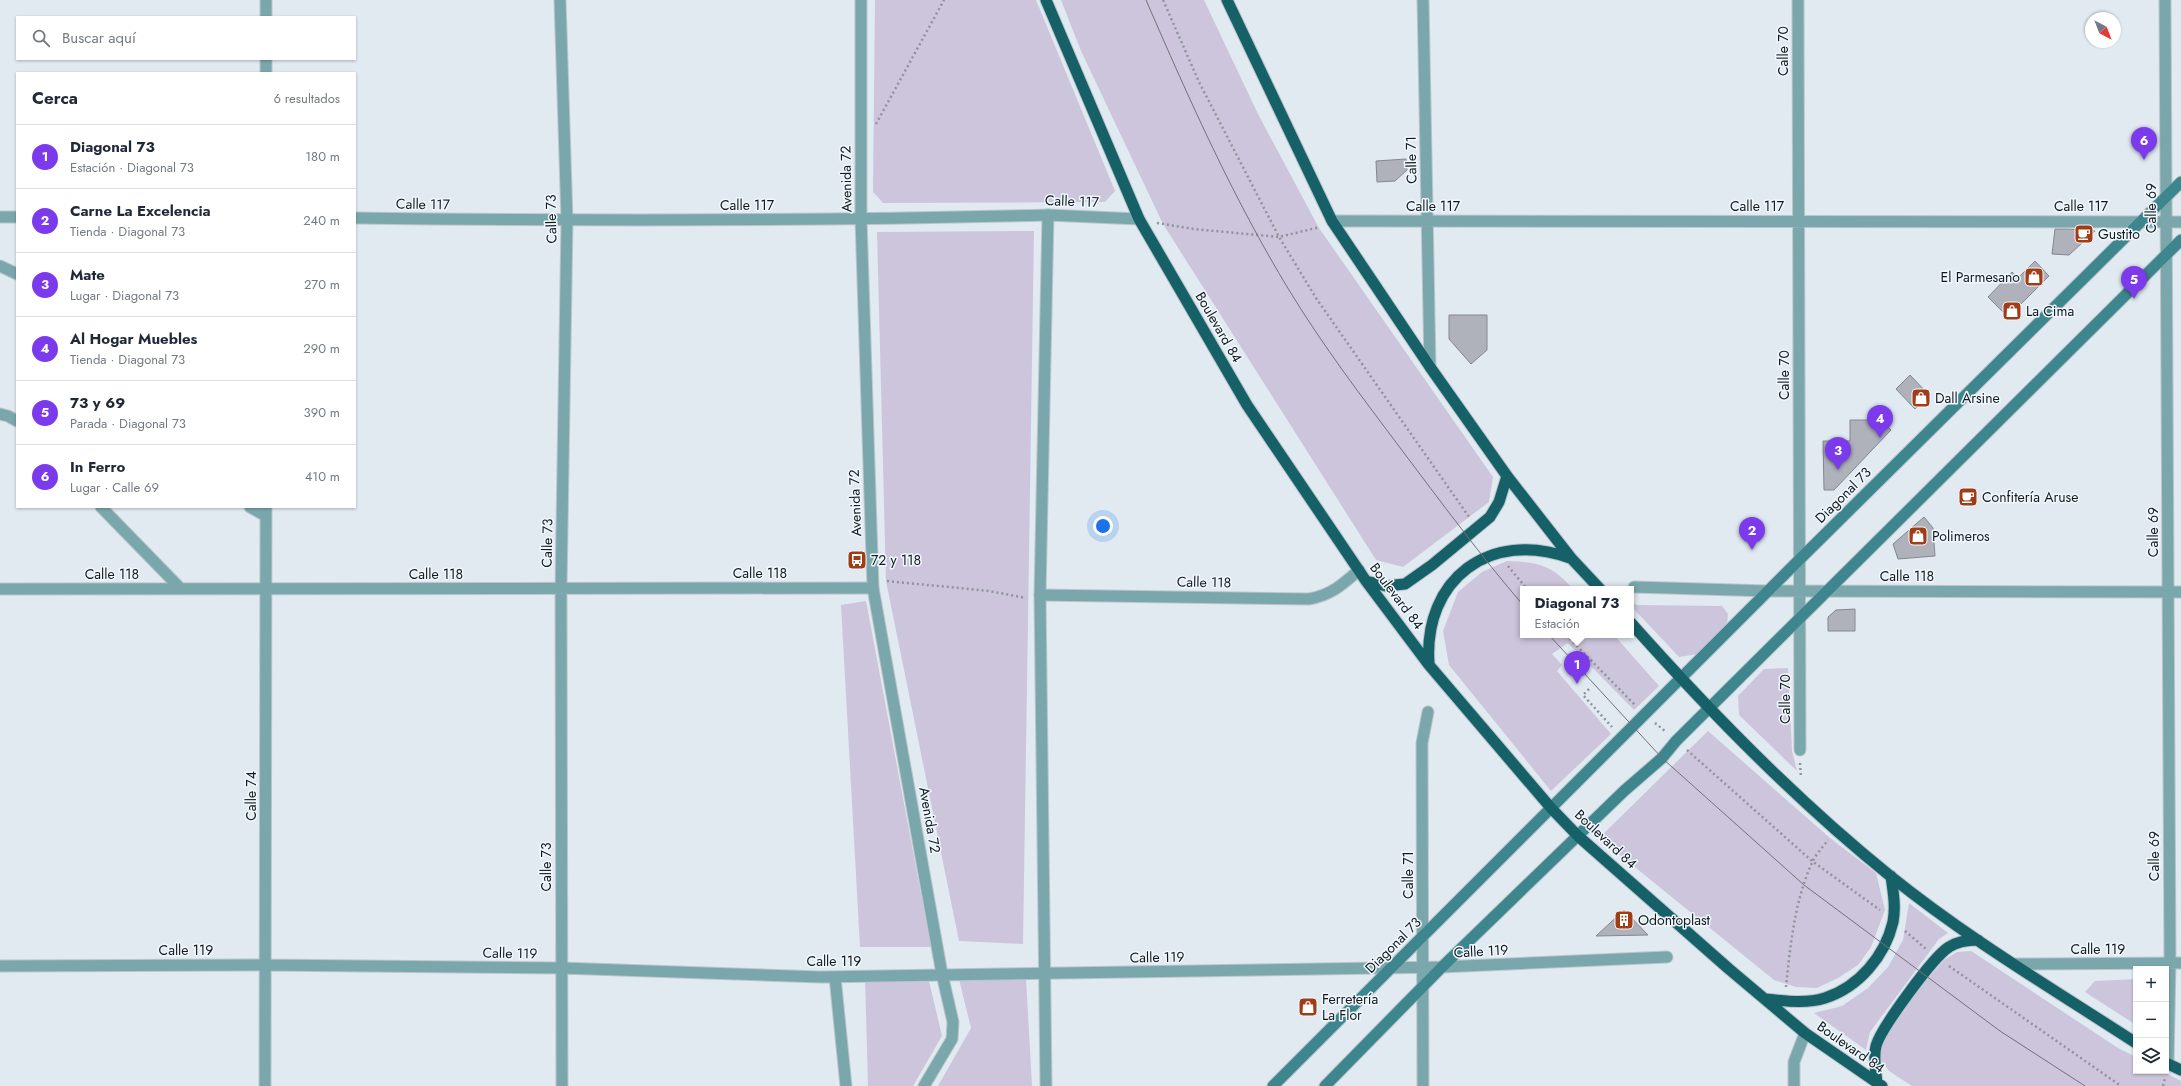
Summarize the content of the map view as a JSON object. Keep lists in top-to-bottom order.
{
  "streets": {
    "highway": ["Boulevard 84"],
    "main road": ["Diagonal 73"],
    "street": [
      "Calle 70",
      "Calle 71",
      "Avenida 72",
      "Calle 117",
      "Calle 69",
      "Calle 73",
      "Calle 118",
      "Calle 74",
      "Calle 119"
    ]
  },
  "crossings": [
    ["Calle 70", "Calle 117"],
    ["Calle 70", "Diagonal 73"],
    ["Calle 70", "Calle 118"],
    ["Calle 71", "Calle 117"],
    ["Calle 71", "Diagonal 73"],
    ["Calle 71", "Calle 119"],
    ["Avenida 72", "Calle 117"],
    ["Avenida 72", "Calle 118"],
    ["Avenida 72", "Calle 119"],
    ["Calle 117", "Calle 69"],
    ["Calle 117", "Calle 73"],
    ["Calle 117", "Boulevard 84"],
    ["Calle 117", "Diagonal 73"],
    ["Calle 69", "Diagonal 73"],
    ["Calle 69", "Calle 118"],
    ["Calle 69", "Calle 119"],
    ["Calle 73", "Calle 118"],
    ["Calle 73", "Calle 119"],
    ["Boulevard 84", "Diagonal 73"],
    ["Boulevard 84", "Calle 118"],
    ["Diagonal 73", "Calle 118"],
    ["Diagonal 73", "Calle 119"],
    ["Calle 118", "Calle 74"],
    ["Calle 74", "Calle 119"]
  ],
  "places": {
    "cafe": ["Gustito", "Confitería Aruse"],
    "shop": [
      "El Parmesano",
      "La Cima",
      "Dall Arsine",
      "Polimeros",
      "Ferretería La Flor"
    ],
    "bus stop": ["72 y 118"],
    "building": ["Odontoplast"]
  },
  "north": "bottom right",
  "page": {
    "search": "Buscar aquí",
    "heading": ["Cerca", "6 resultados"],
    "list": [
      {
        "mark": "1",
        "name": "Diagonal 73",
        "note": "Estación · Diagonal 73",
        "value": "180 m"
      },
      {
        "mark": "2",
        "name": "Carne La Excelencia",
        "note": "Tienda · Diagonal 73",
        "value": "240 m"
      },
      {
        "mark": "3",
        "name": "Mate",
        "note": "Lugar · Diagonal 73",
        "value": "270 m"
      },
      {
        "mark": "4",
        "name": "Al Hogar Muebles",
        "note": "Tienda · Diagonal 73",
        "value": "290 m"
      },
      {
        "mark": "5",
        "name": "73 y 69",
        "note": "Parada · Diagonal 73",
        "value": "390 m"
      },
      {
        "mark": "6",
        "name": "In Ferro",
        "note": "Lugar · Calle 69",
        "value": "410 m"
      }
    ],
    "pins": [
      "6",
      "5",
      "4",
      "3",
      "2",
      "1"
    ],
    "popup": ["Diagonal 73", "Estación"],
    "map_buttons": ["+", "−"]
  }
}
